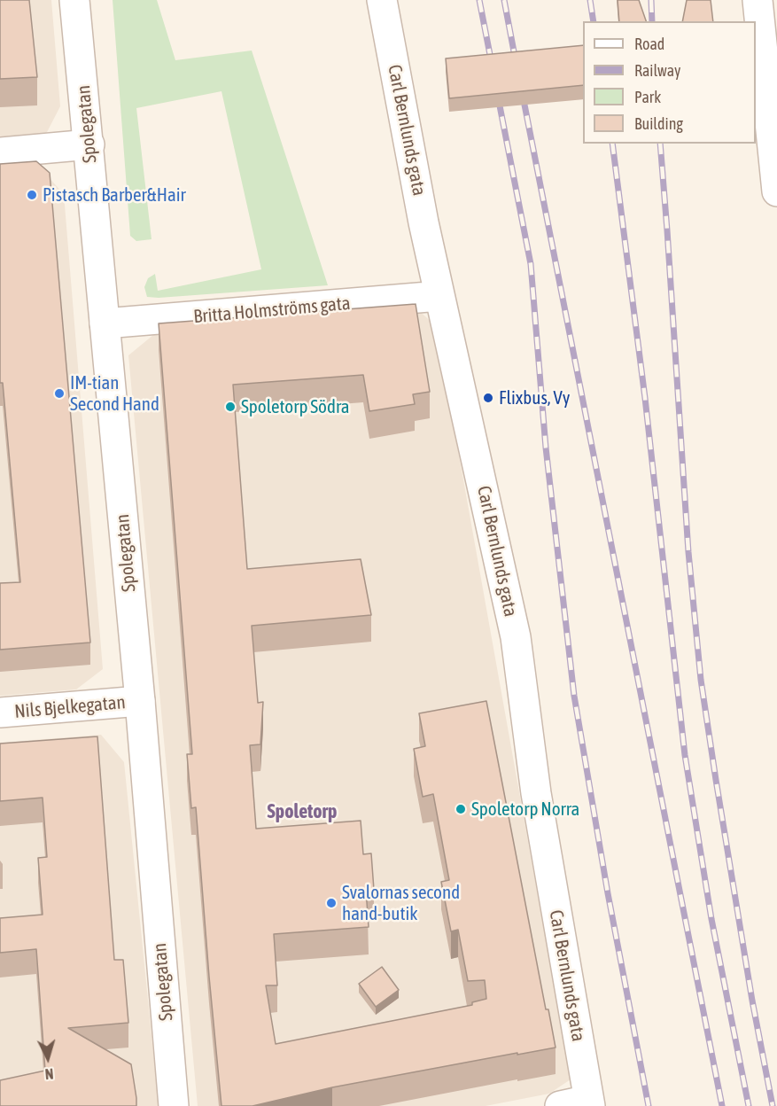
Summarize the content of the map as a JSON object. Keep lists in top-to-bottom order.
{
  "streets": {
    "street": [
      "Spolegatan",
      "Carl Bernlunds gata",
      "Britta Holmströms gata",
      "Nils Bjelkegatan"
    ]
  },
  "crossings": [
    ["Spolegatan", "Britta Holmströms gata"],
    ["Spolegatan", "Nils Bjelkegatan"],
    ["Carl Bernlunds gata", "Britta Holmströms gata"]
  ],
  "districts": ["Spoletorp"],
  "places": [
    "Pistasch Barber&Hair",
    "IM-tian Second Hand",
    "Flixbus, Vy",
    "Spoletorp Södra",
    "Spoletorp Norra",
    "Svalornas second hand-butik"
  ],
  "legend": [
    "Road",
    "Railway",
    "Park",
    "Building"
  ],
  "north": "bottom"
}
